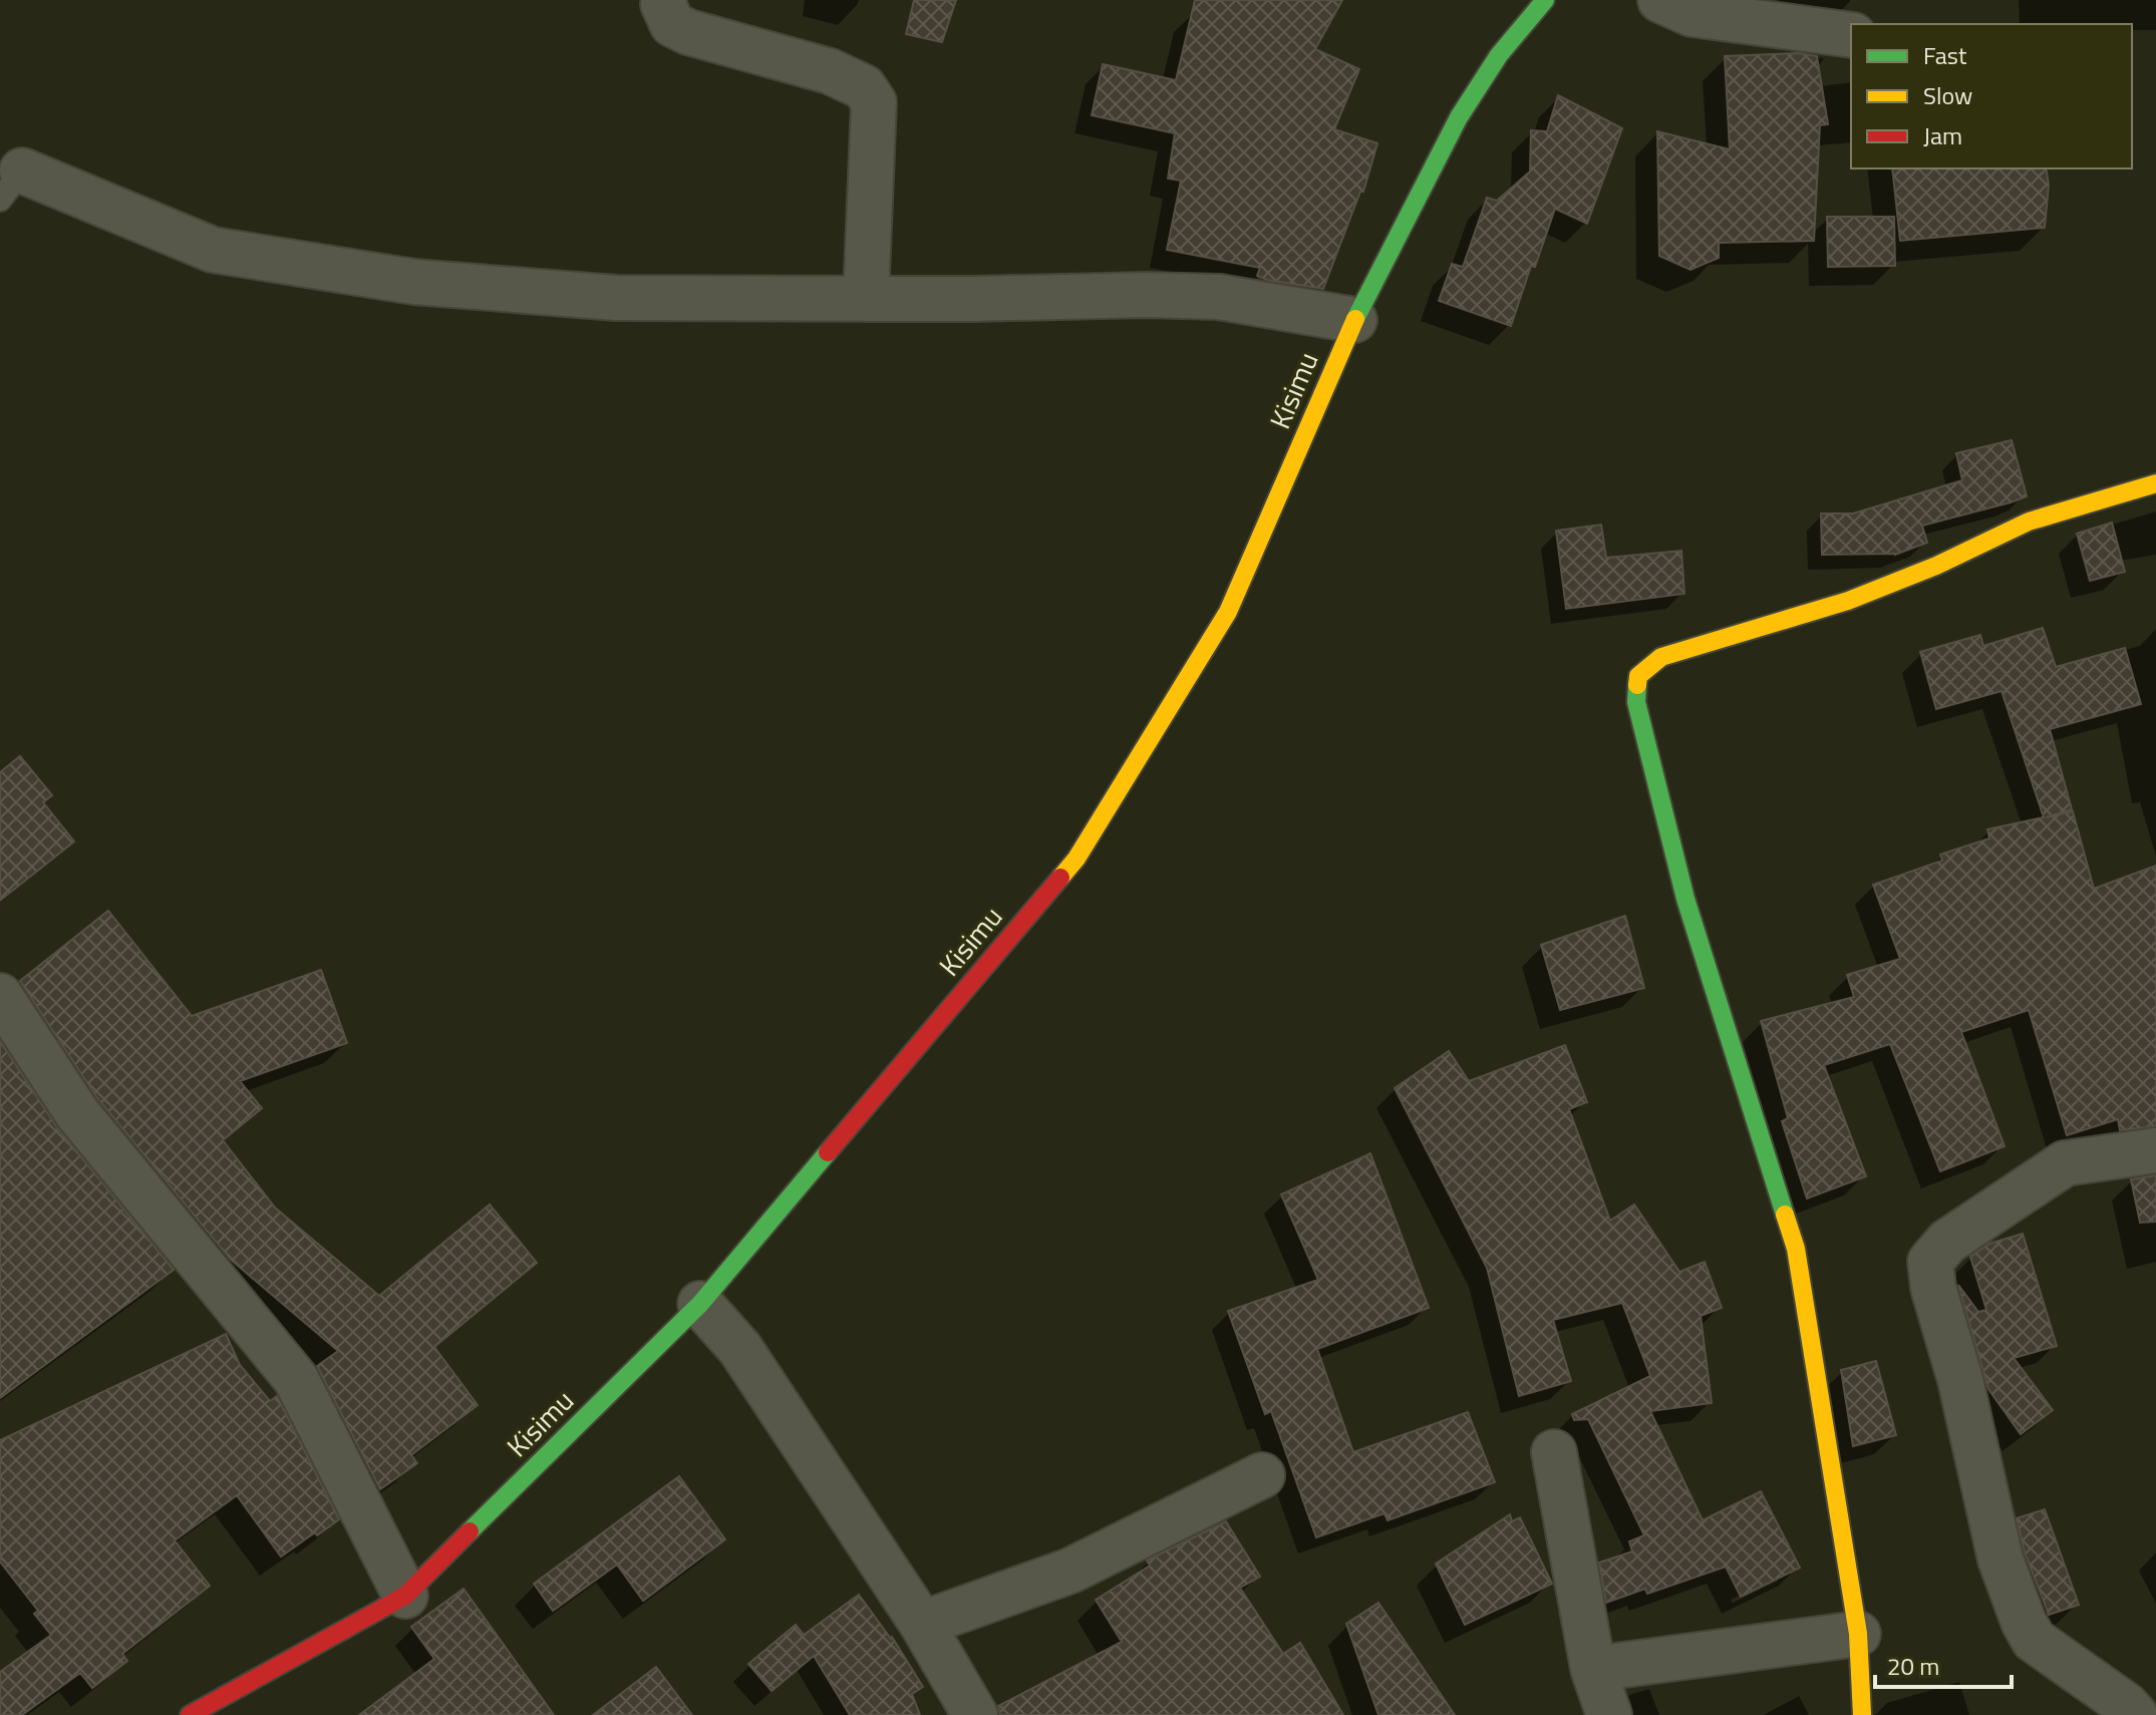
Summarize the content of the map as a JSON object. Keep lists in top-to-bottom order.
{
  "streets": {
    "street": ["Kisimu"]
  },
  "legend": ["Fast", "Slow", "Jam"],
  "scale_bar": "20 m"
}
